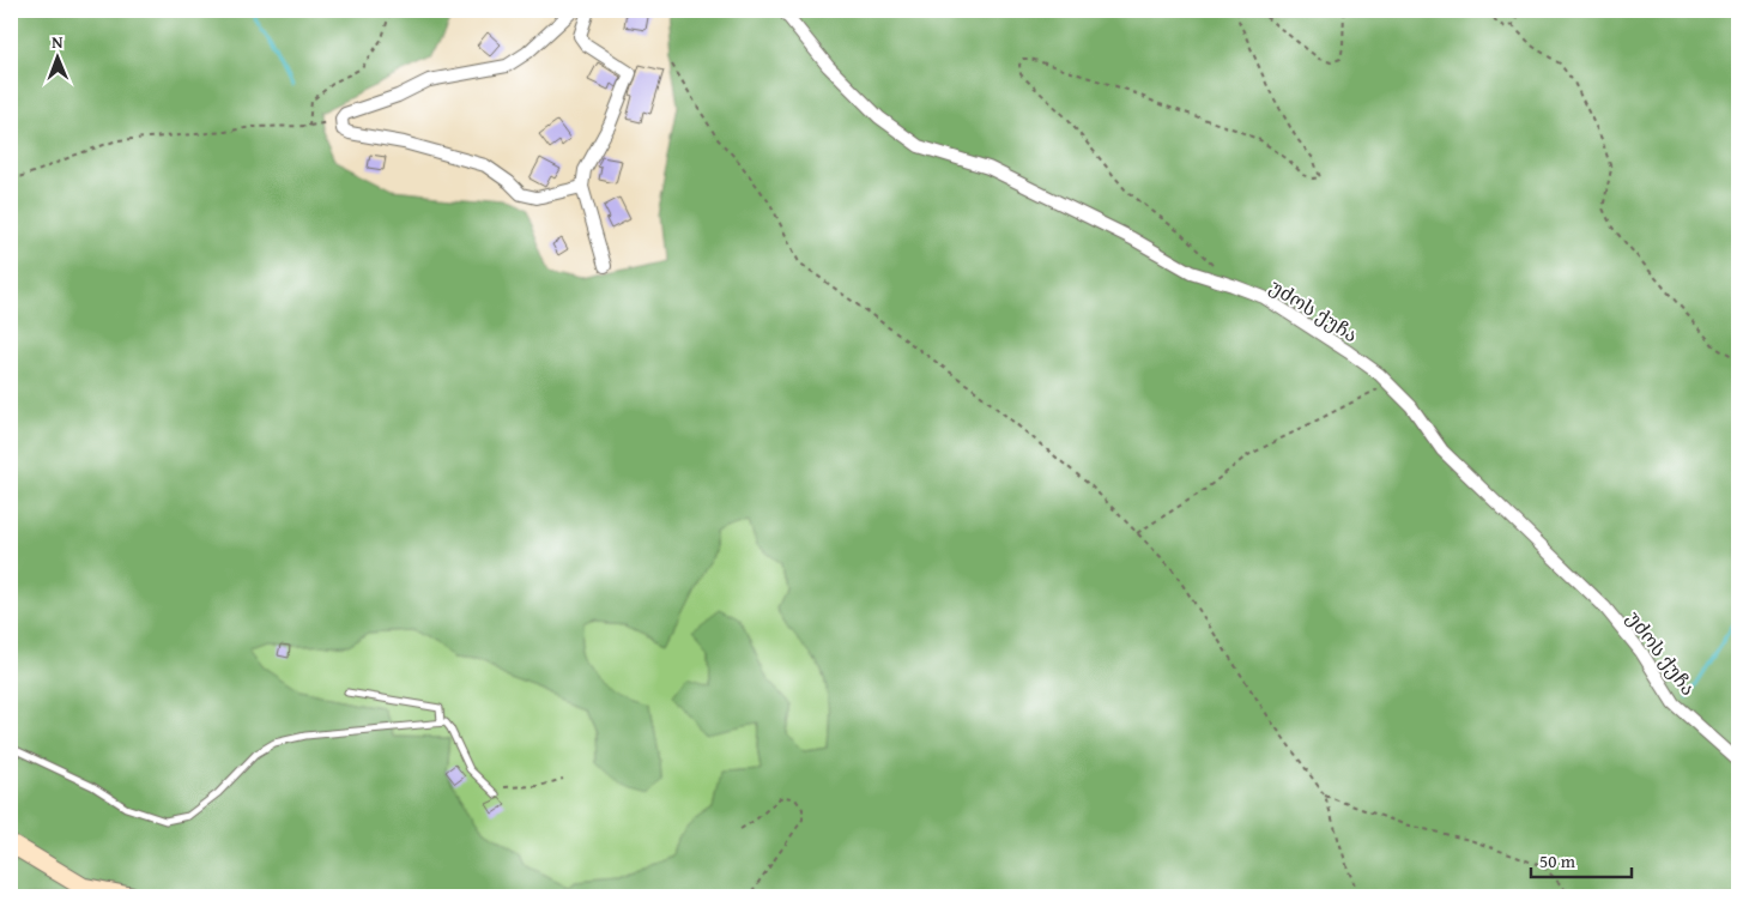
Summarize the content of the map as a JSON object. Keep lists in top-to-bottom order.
{
  "streets": {
    "street": ["უძოს ქუჩა"]
  },
  "scale_bar": "50 m",
  "north": "top"
}
